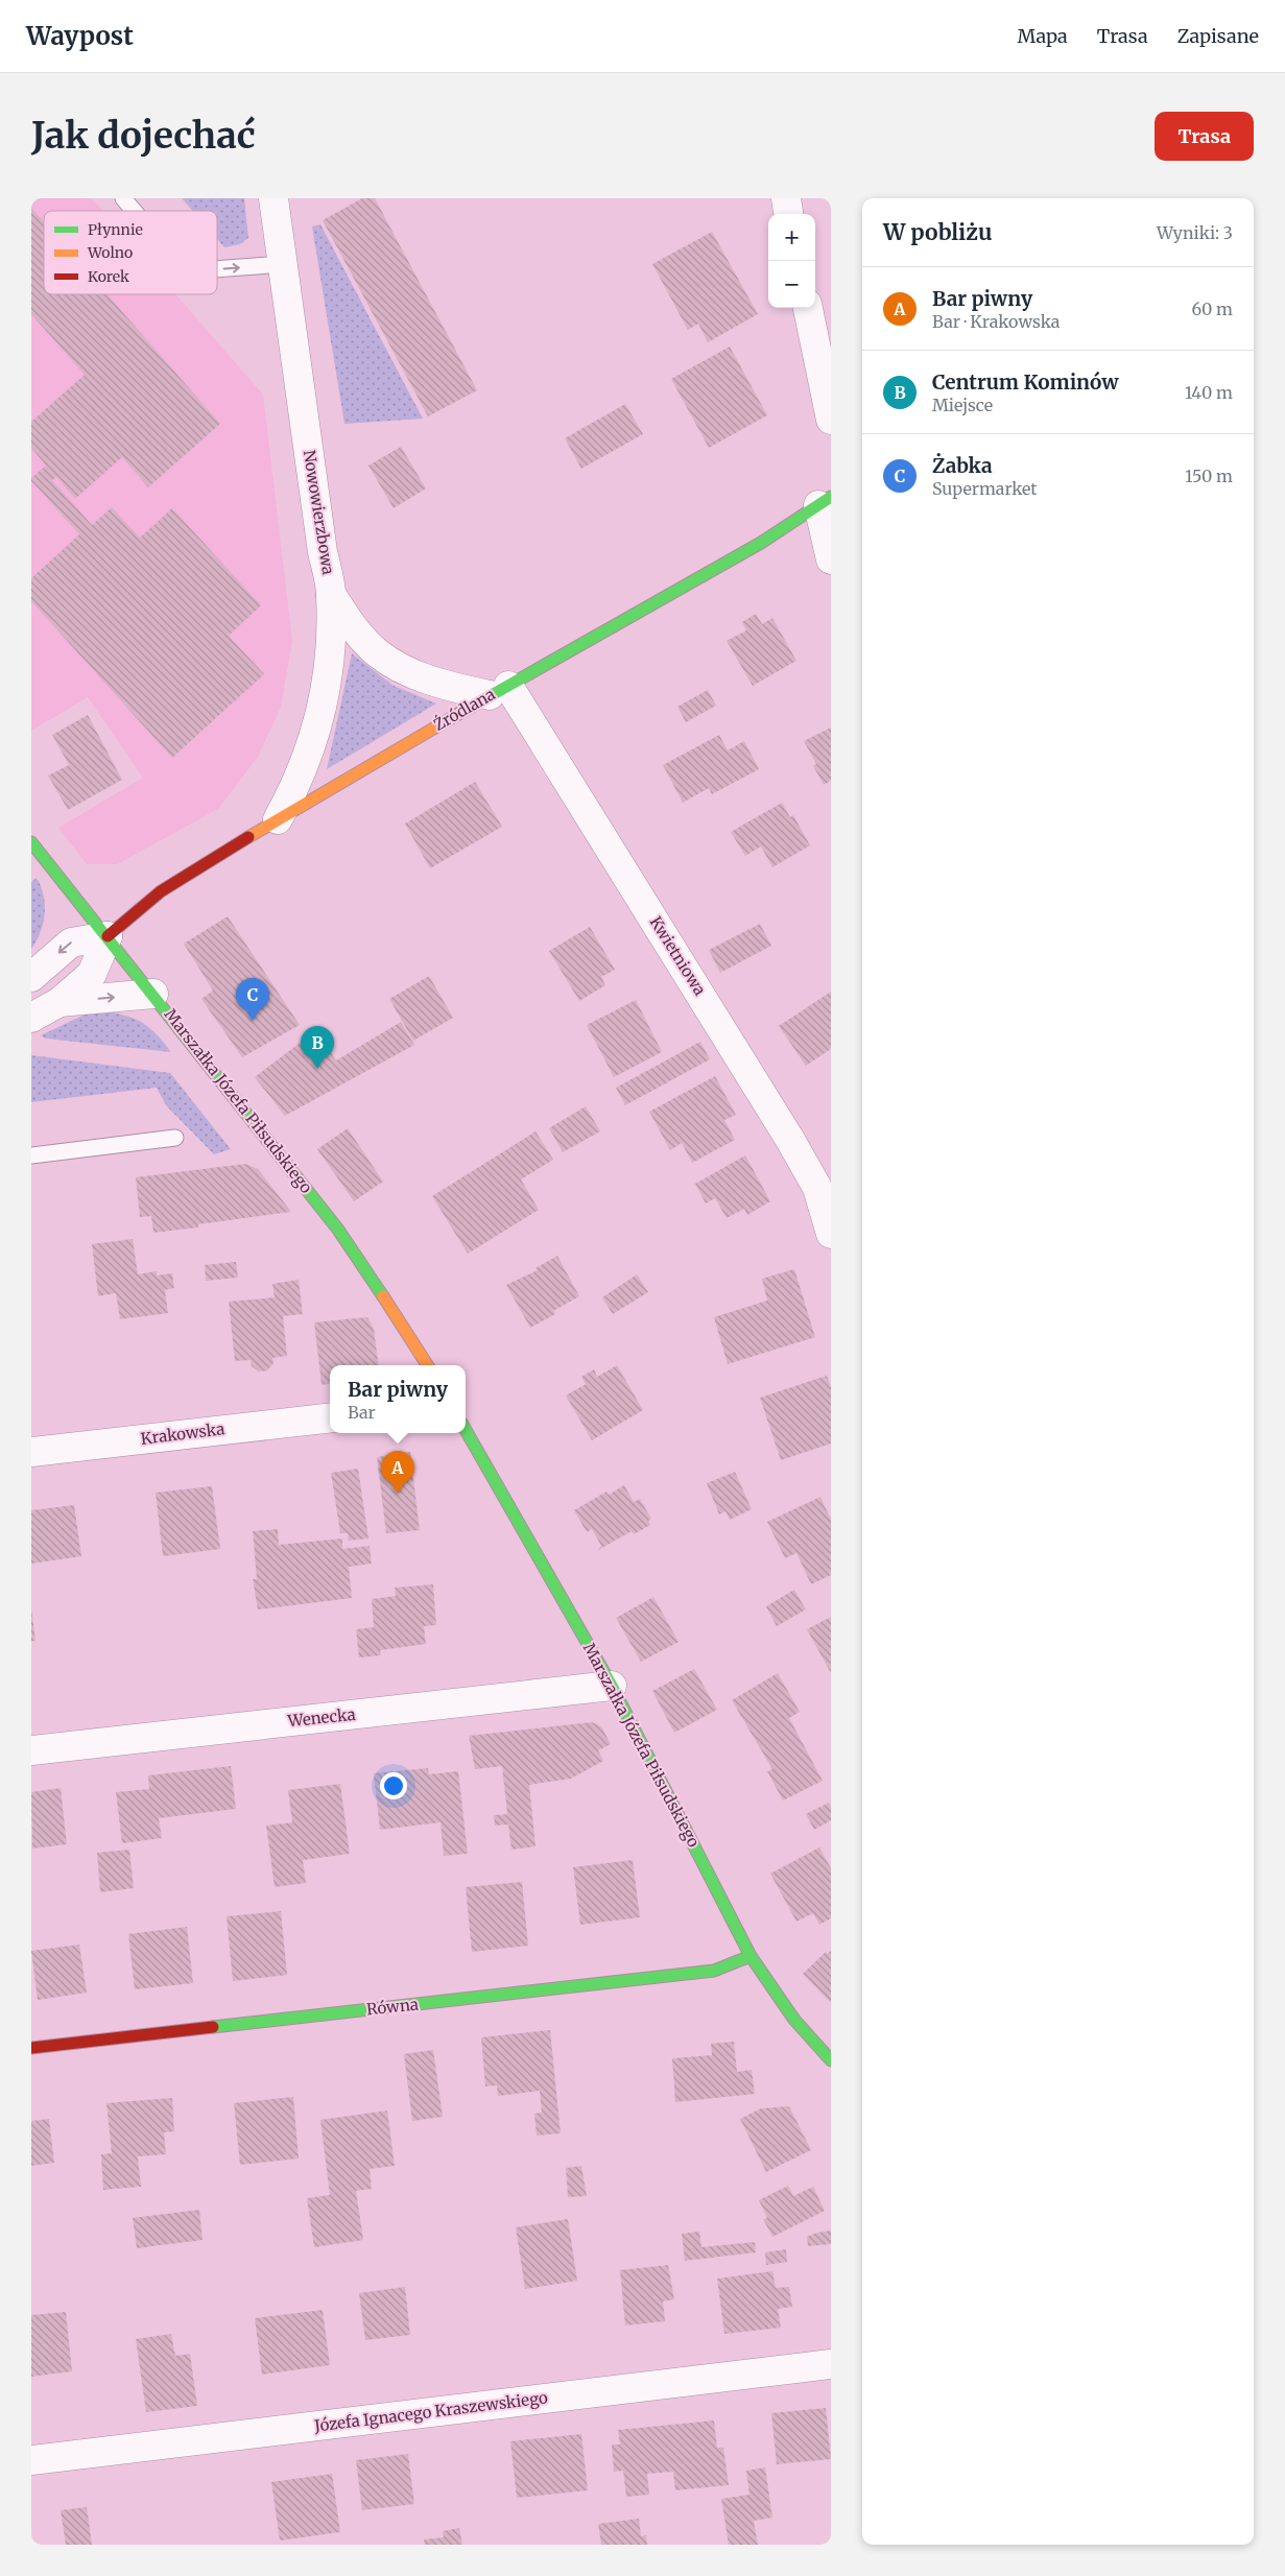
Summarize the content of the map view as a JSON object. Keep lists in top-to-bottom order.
{
  "streets": {
    "street": [
      "Nowowierzbowa",
      "Źródlana",
      "Kwietniowa",
      "Marszałka Józefa Piłsudskiego",
      "Krakowska",
      "Wenecka",
      "Równa",
      "Józefa Ignacego Kraszewskiego"
    ]
  },
  "crossings": [
    ["Nowowierzbowa", "Źródlana"],
    ["Źródlana", "Kwietniowa"],
    ["Źródlana", "Marszałka Józefa Piłsudskiego"],
    ["Marszałka Józefa Piłsudskiego", "Wenecka"],
    ["Marszałka Józefa Piłsudskiego", "Równa"]
  ],
  "legend": ["Płynnie", "Wolno", "Korek"],
  "page": {
    "header": "Waypost",
    "nav": ["Mapa", "Trasa", "Zapisane"],
    "buttons": "Trasa",
    "title": "Jak dojechać",
    "heading": ["W pobliżu", "Wyniki: 3"],
    "map_buttons": ["+", "−"],
    "list": [
      {
        "mark": "A",
        "name": "Bar piwny",
        "note": "Bar · Krakowska",
        "value": "60 m"
      },
      {
        "mark": "B",
        "name": "Centrum Kominów",
        "note": "Miejsce",
        "value": "140 m"
      },
      {
        "mark": "C",
        "name": "Żabka",
        "note": "Supermarket",
        "value": "150 m"
      }
    ],
    "pins": ["C", "B", "A"],
    "popup": ["Bar piwny", "Bar"]
  }
}
